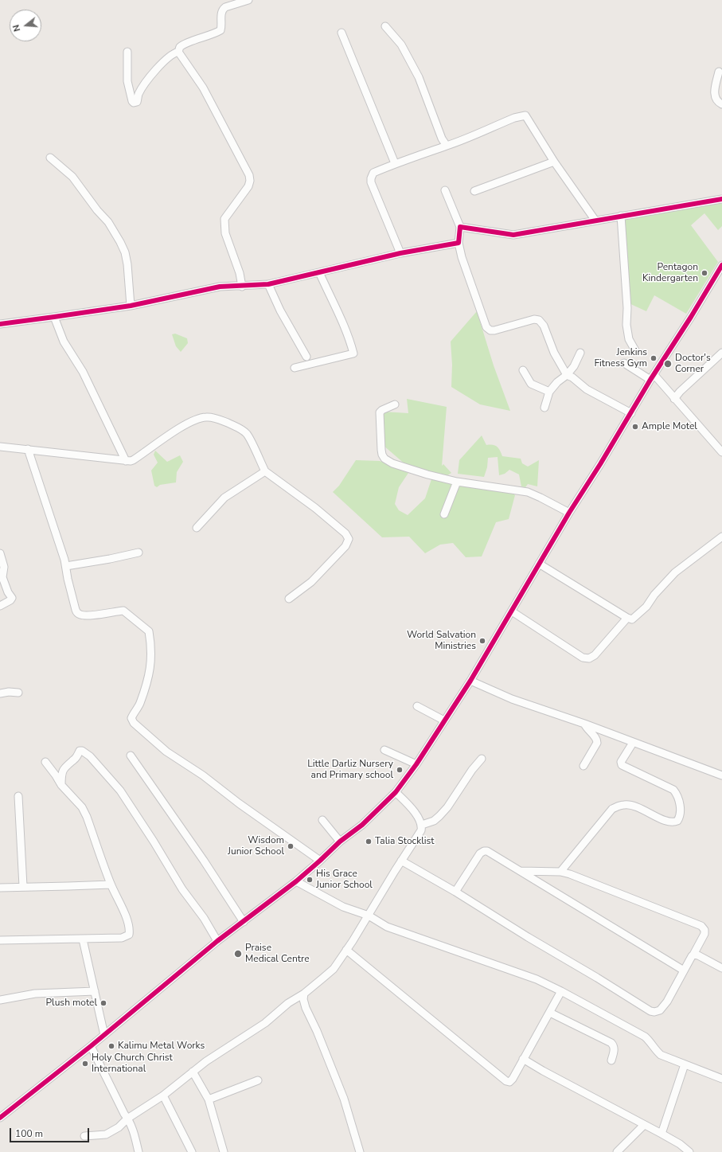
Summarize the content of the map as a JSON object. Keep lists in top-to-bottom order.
{
  "places": [
    "Pentagon Kindergarten",
    "Jenkins Fitness Gym",
    "Doctor's Corner",
    "Ample Motel",
    "World Salvation Ministries",
    "Little Darliz Nursery and Primary school",
    "Talia Stocklist",
    "Wisdom Junior School",
    "His Grace Junior School",
    "Praise Medical Centre",
    "Plush motel",
    "Kalimu Metal Works",
    "Holy Church Christ International"
  ],
  "scale_bar": "100 m",
  "north": "left"
}
